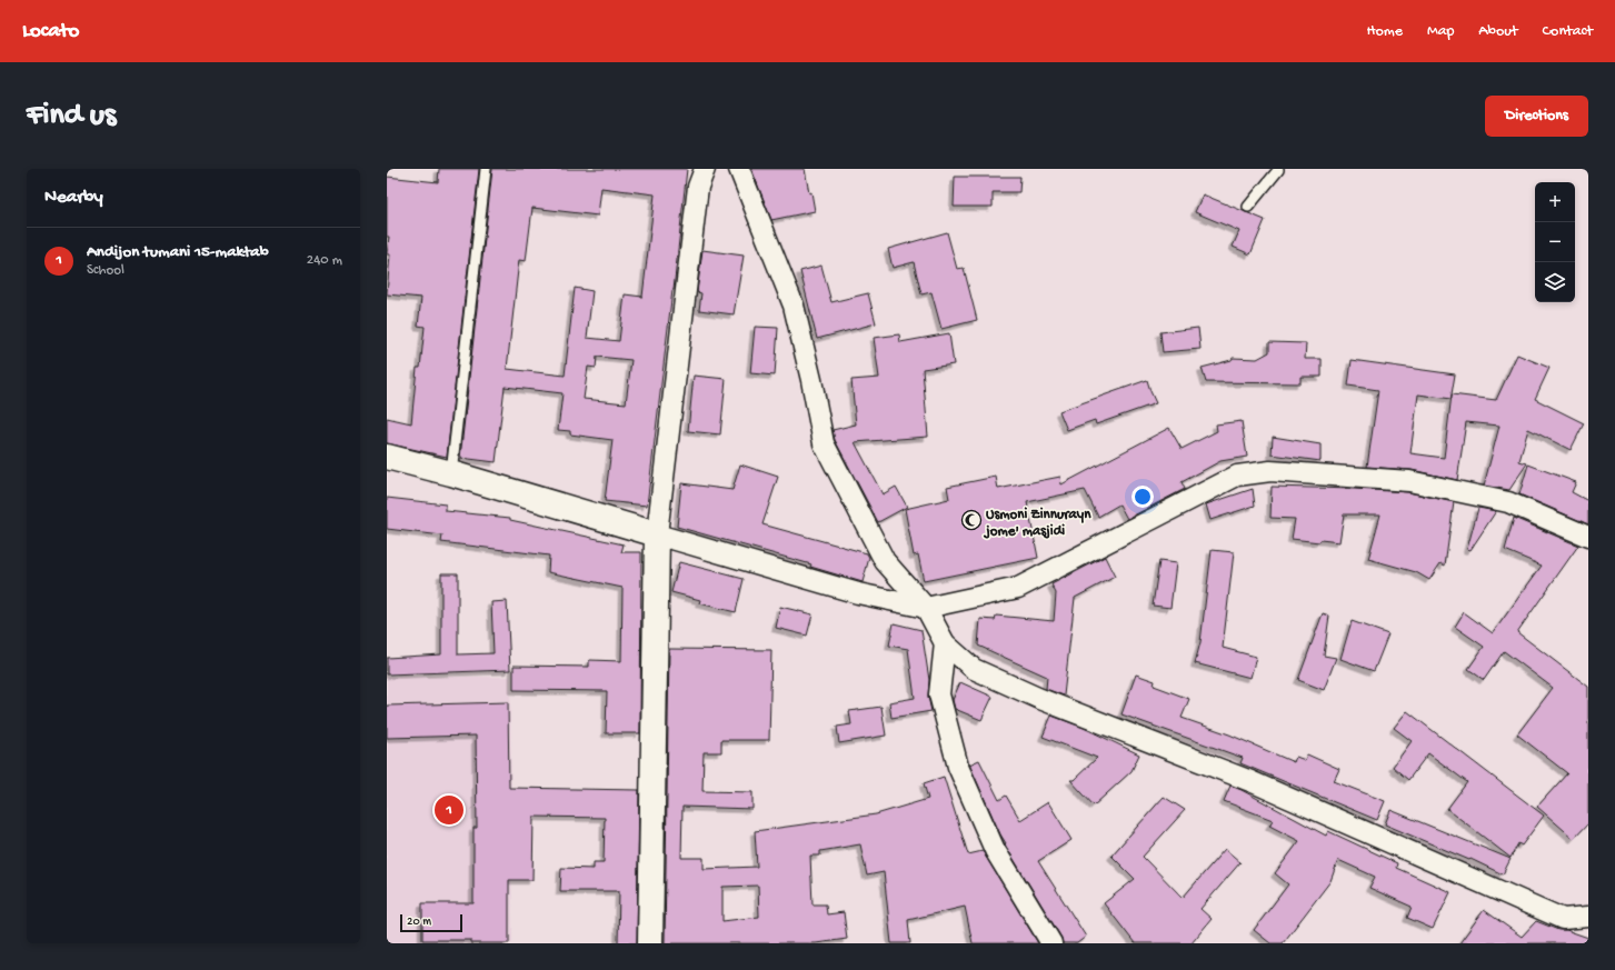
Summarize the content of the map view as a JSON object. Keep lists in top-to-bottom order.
{
  "places": {
    "mosque": ["Usmoni Zinnurayn jome' masjidi"]
  },
  "scale_bar": "20 m",
  "page": {
    "header": "Locato",
    "nav": [
      "Home",
      "Map",
      "About",
      "Contact"
    ],
    "buttons": "Directions",
    "title": "Find us",
    "heading": "Nearby",
    "map_buttons": ["+", "−"],
    "list": [
      {
        "mark": "1",
        "name": "Andijon tumani 15-maktab",
        "note": "School",
        "value": "240 m"
      }
    ],
    "pins": "1",
    "scale": "20 m"
  }
}
